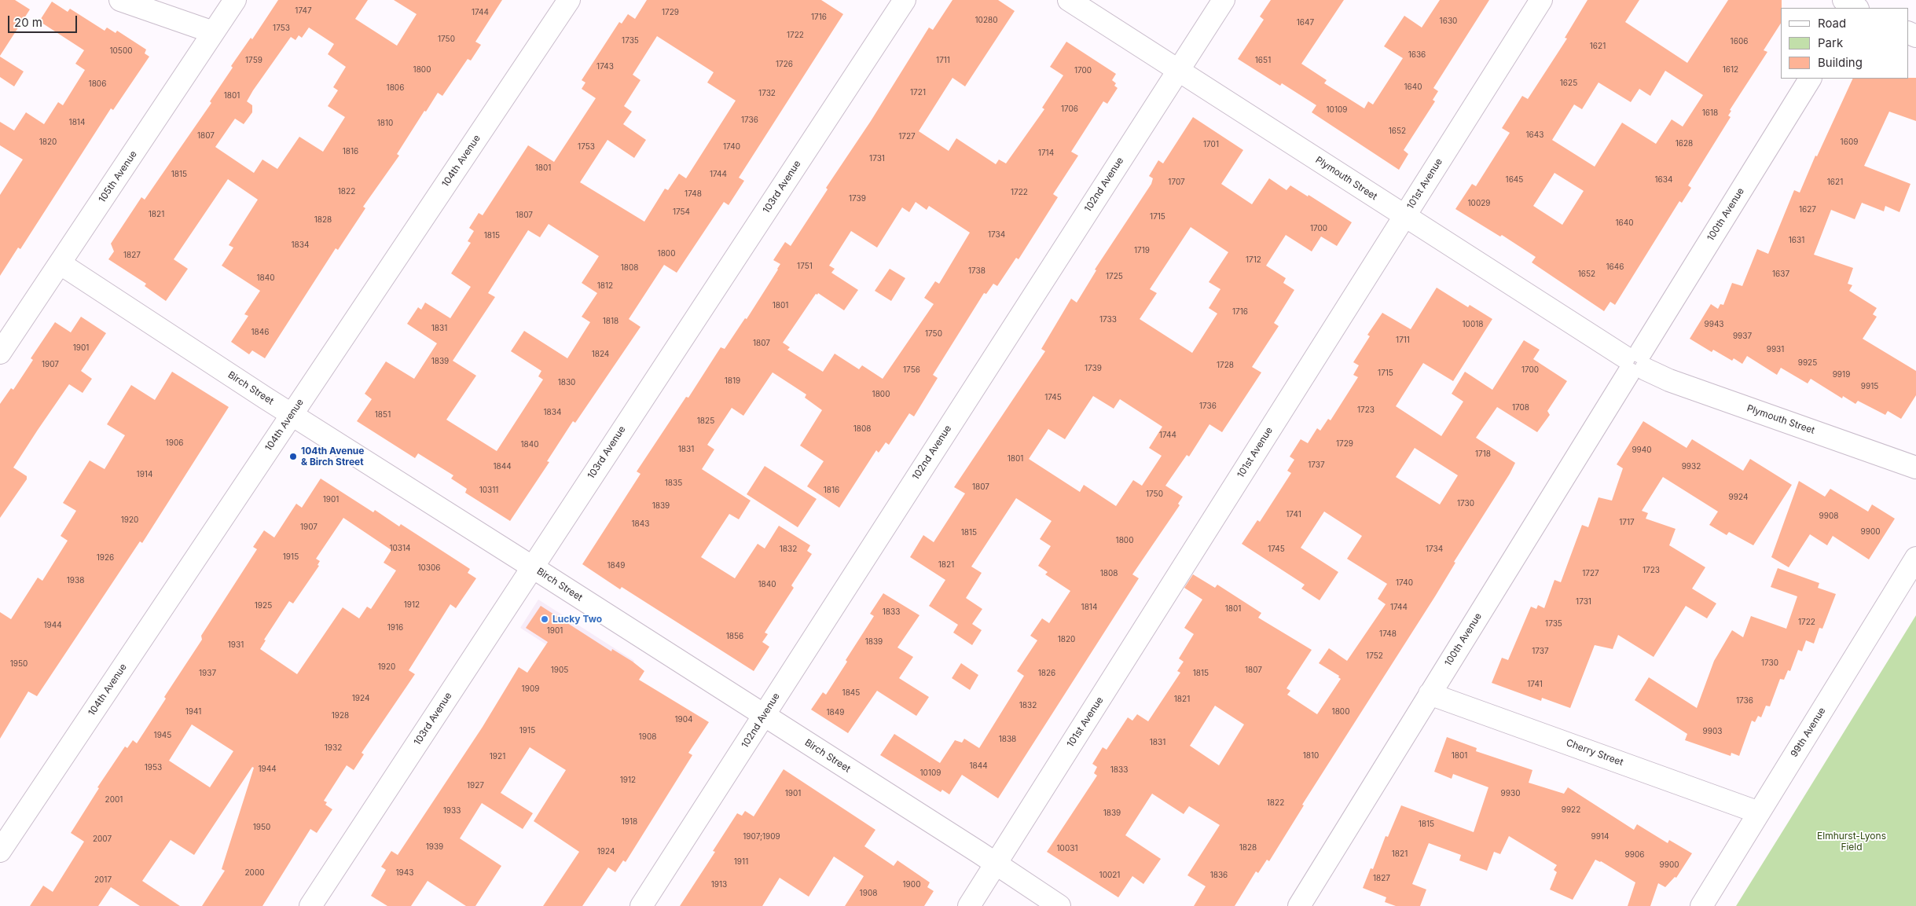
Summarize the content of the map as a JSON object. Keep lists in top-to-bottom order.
{
  "streets": {
    "street": [
      "104th Avenue",
      "105th Avenue",
      "Plymouth Street",
      "101st Avenue",
      "102nd Avenue",
      "103rd Avenue",
      "100th Avenue",
      "Birch Street",
      "99th Avenue",
      "Cherry Street"
    ]
  },
  "crossings": [
    ["104th Avenue", "Birch Street"],
    ["105th Avenue", "Birch Street"],
    ["Plymouth Street", "101st Avenue"],
    ["Plymouth Street", "102nd Avenue"],
    ["Plymouth Street", "100th Avenue"],
    ["101st Avenue", "Birch Street"],
    ["102nd Avenue", "Birch Street"],
    ["103rd Avenue", "Birch Street"],
    ["100th Avenue", "Cherry Street"],
    ["99th Avenue", "Cherry Street"]
  ],
  "parks": ["Elmhurst-Lyons Field"],
  "places": ["104th Avenue & Birch Street", "Lucky Two"],
  "house_numbers": [
    "1747",
    "1744",
    "1729",
    "1716",
    "10280",
    "1630",
    "1647",
    "1753",
    "1722",
    "1750",
    "1735",
    "1606",
    "1621",
    "10500",
    "1636",
    "1759",
    "1711",
    "1651",
    "1726",
    "1743",
    "1800",
    "1612",
    "1700",
    "1625",
    "1806",
    "1640",
    "1806",
    "1721",
    "1732",
    "1801",
    "1706",
    "10109",
    "1618",
    "1736",
    "1814",
    "1810",
    "1652",
    "1643",
    "1807",
    "1727",
    "1820",
    "1609",
    "1628",
    "1701",
    "1753",
    "1740",
    "1816",
    "1714",
    "1731",
    "1801",
    "1815",
    "1744",
    "1645",
    "1634",
    "1707",
    "1621",
    "1822",
    "1722",
    "1748",
    "1739",
    "10029",
    "1627",
    "1754",
    "1821",
    "1807",
    "1715",
    "1828",
    "1640",
    "1700",
    "1734",
    "1815",
    "1631",
    "1834",
    "1719",
    "1800",
    "1827",
    "1712",
    "1751",
    "1646",
    "1808",
    "1738",
    "1652",
    "1637",
    "1725",
    "1840",
    "1812",
    "1801",
    "1716",
    "1733",
    "1818",
    "10018",
    "9943",
    "1831",
    "1846",
    "1750",
    "9937",
    "1711",
    "1807",
    "1901",
    "9931",
    "1824",
    "1839",
    "9925",
    "1907",
    "1728",
    "1739",
    "1756",
    "1700",
    "1715",
    "9919",
    "1819",
    "1830",
    "9915",
    "1800",
    "1745",
    "1736",
    "1708",
    "1723",
    "1834",
    "1851",
    "1825",
    "1808",
    "1744",
    "1906",
    "1729",
    "1840",
    "1831",
    "9940",
    "1718",
    "1801",
    "1737",
    "1844",
    "9932",
    "1914",
    "1835",
    "1807",
    "10311",
    "1816",
    "1750",
    "9924",
    "1901",
    "1730",
    "1839",
    "1741",
    "9908",
    "1920",
    "1717",
    "1843",
    "1907",
    "9900",
    "1815",
    "1800",
    "10314",
    "1832",
    "1745",
    "1734",
    "1915",
    "1926",
    "1821",
    "1849",
    "10306",
    "1723",
    "1808",
    "1727",
    "1938",
    "1740",
    "1840",
    "1731",
    "1912",
    "1925",
    "1814",
    "1744",
    "1801",
    "1833",
    "1722",
    "1735",
    "1944",
    "1916",
    "1901",
    "1748",
    "1856",
    "1820",
    "1839",
    "1931",
    "1737",
    "1752",
    "1730",
    "1950",
    "1920",
    "1905",
    "1807",
    "1937",
    "1826",
    "1815",
    "1741",
    "1909",
    "1845",
    "1924",
    "1821",
    "1736",
    "1832",
    "1941",
    "1800",
    "1849",
    "1928",
    "1904",
    "1915",
    "9903",
    "1945",
    "1908",
    "1838",
    "1831",
    "1932",
    "1810",
    "1801",
    "1921",
    "1844",
    "1953",
    "1944",
    "1833",
    "10109",
    "1912",
    "1927",
    "1901",
    "9930",
    "2001",
    "1822",
    "9922",
    "1933",
    "1839",
    "1918",
    "1815",
    "1950",
    "1907;1909",
    "9914",
    "2007",
    "1939",
    "1828",
    "10031",
    "1924",
    "1821",
    "9906",
    "1911",
    "9900",
    "2000",
    "1943",
    "10021",
    "1836",
    "1827",
    "2017",
    "1913",
    "1900",
    "1908"
  ],
  "legend": ["Road", "Park", "Building"],
  "scale_bar": "20 m"
}
